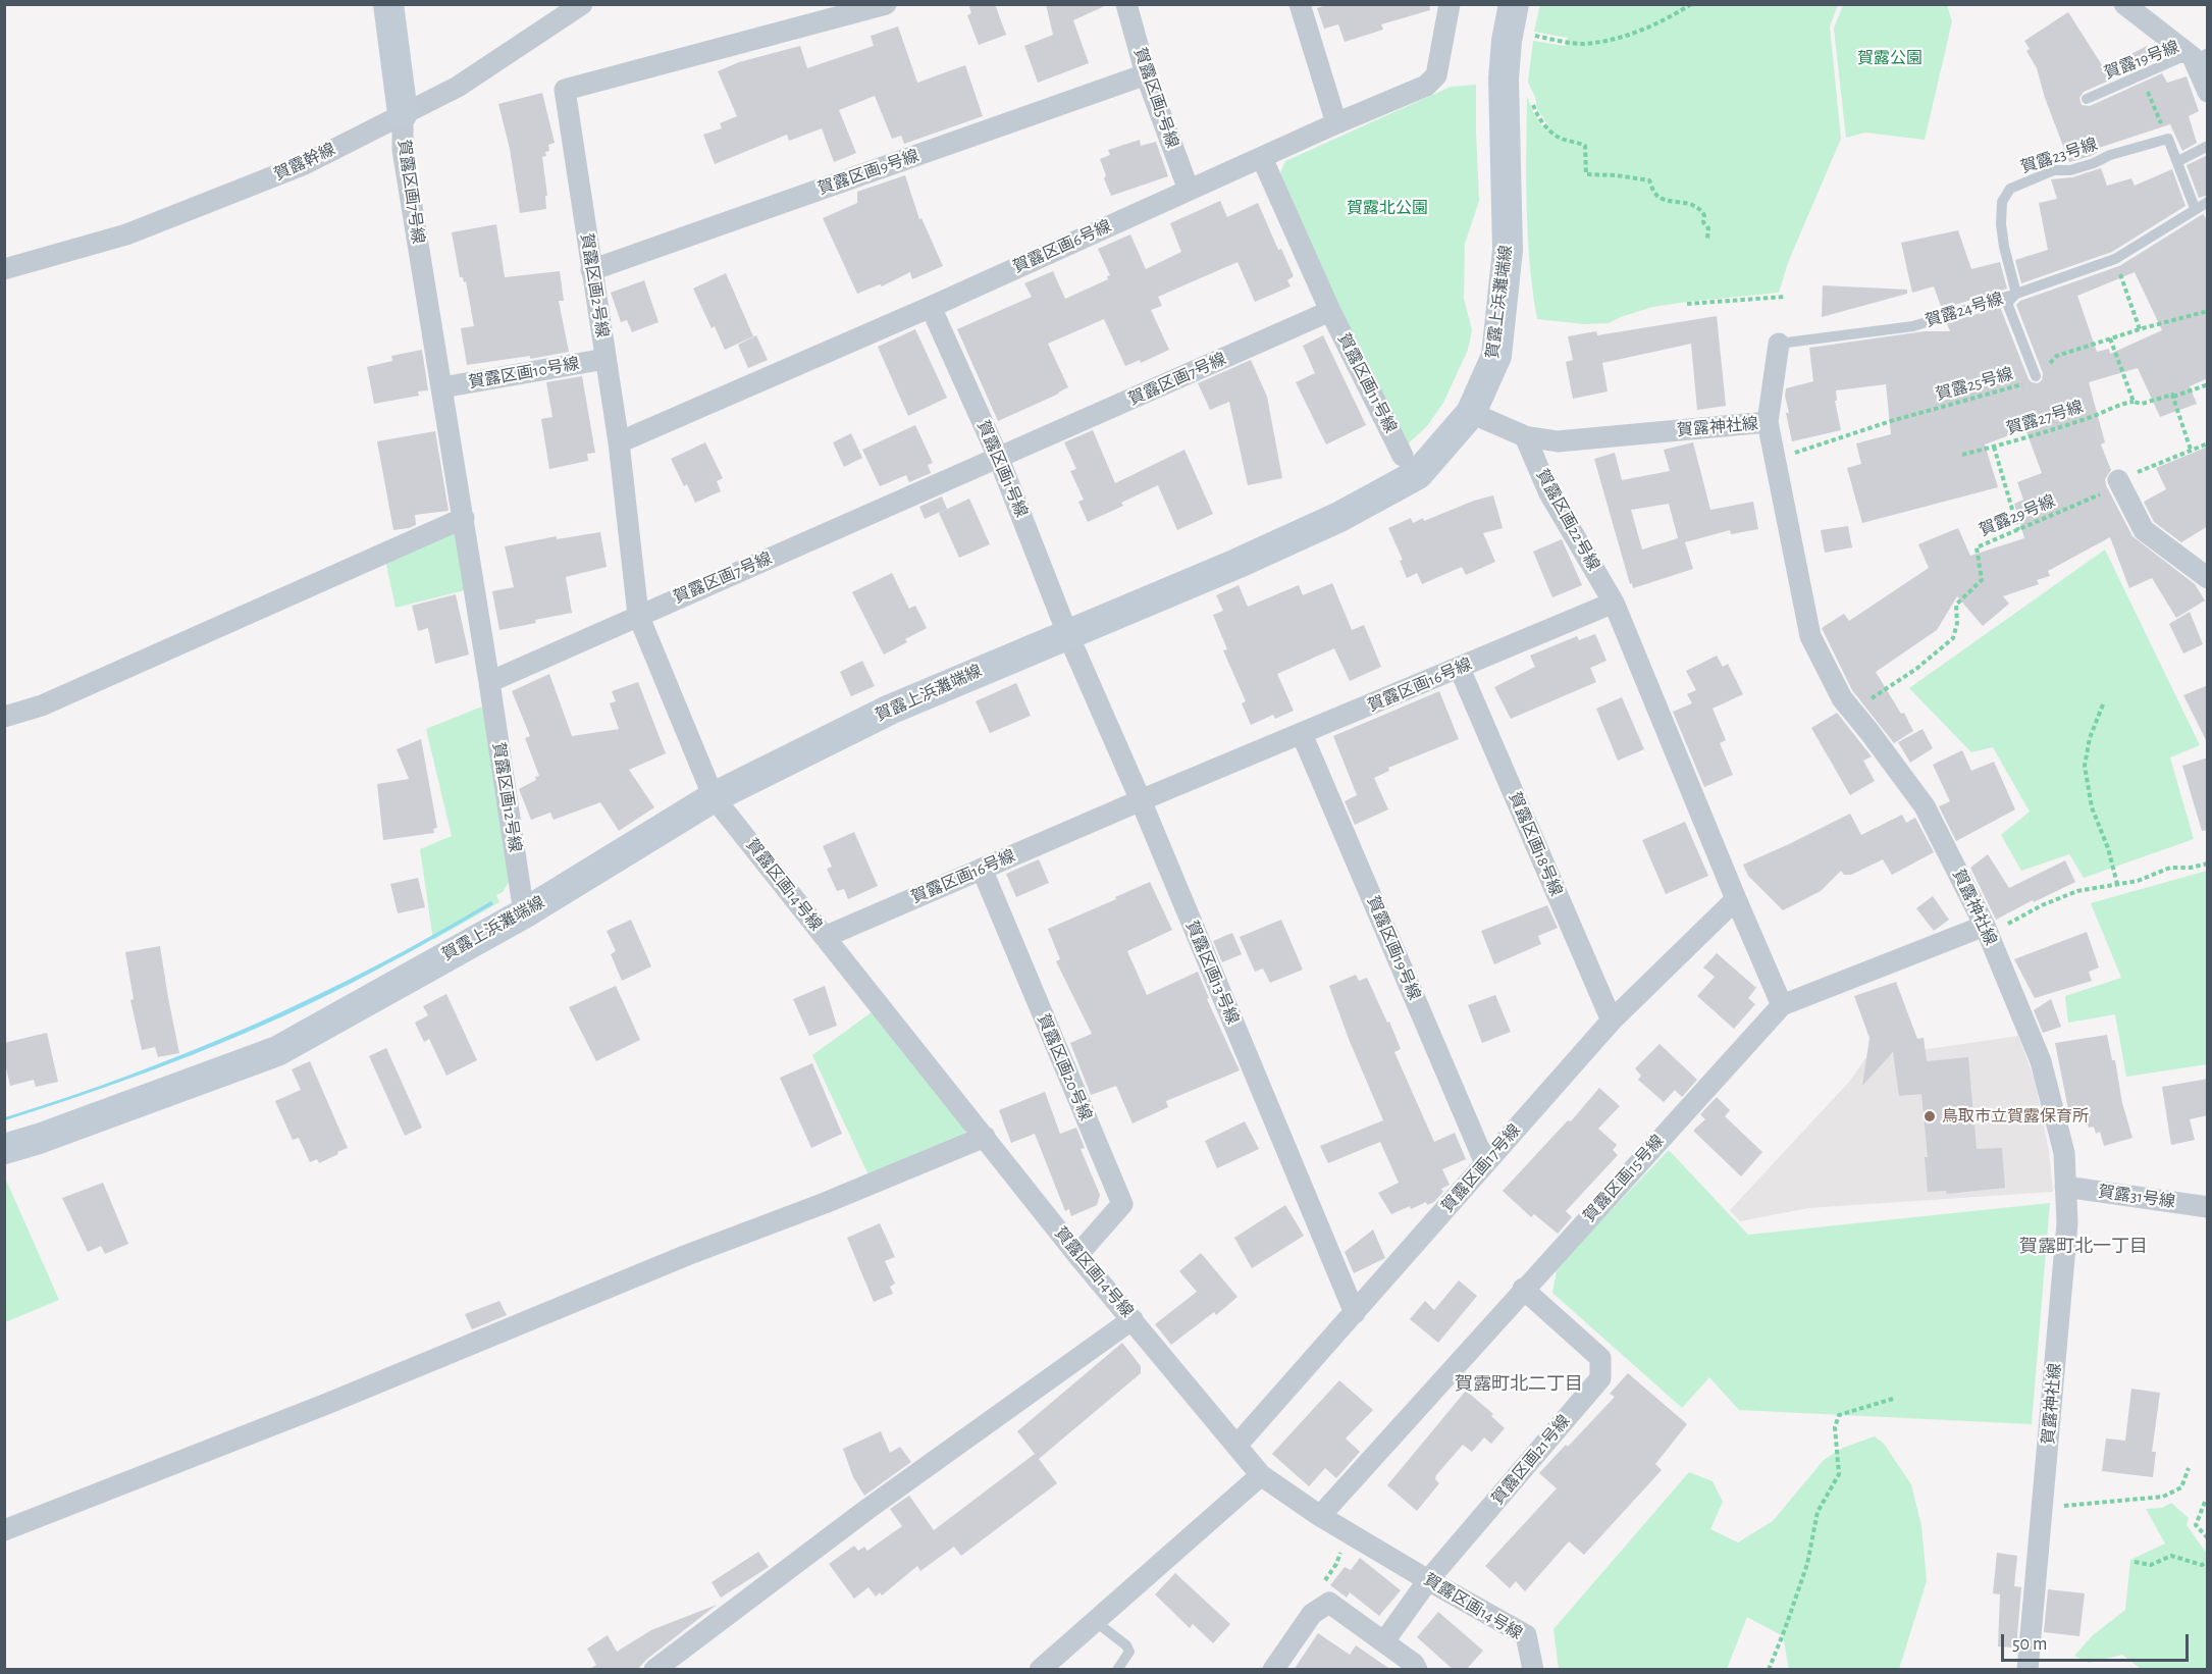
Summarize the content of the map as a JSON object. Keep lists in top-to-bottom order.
{
  "streets": {
    "street": [
      "賀露区画5号線",
      "賀露幹線",
      "賀露区画9号線",
      "賀露区画7号線",
      "賀露区画6号線",
      "賀露区画2号線",
      "賀露上浜灘端線",
      "賀露24号線",
      "賀露区画10号線",
      "賀露区画11号線",
      "賀露神社線",
      "賀露区画1号線",
      "賀露区画22号線",
      "賀露区画16号線",
      "賀露区画12号線",
      "賀露区画18号線",
      "賀露区画14号線",
      "賀露区画19号線",
      "賀露区画13号線",
      "賀露区画20号線",
      "賀露区画17号線",
      "賀露区画15号線",
      "賀露31号線",
      "賀露区画21号線"
    ],
    "lane": ["賀露19号線", "賀露23号線"],
    "path": ["賀露25号線", "賀露27号線", "賀露29号線"]
  },
  "crossings": [
    ["賀露区画5号線", "賀露区画9号線"],
    ["賀露区画5号線", "賀露区画6号線"],
    ["賀露23号線", "賀露24号線"],
    ["賀露23号線", "賀露25号線"],
    ["賀露幹線", "賀露区画7号線"],
    ["賀露区画9号線", "賀露区画2号線"],
    ["賀露区画7号線", "賀露区画2号線"],
    ["賀露区画7号線", "賀露区画10号線"],
    ["賀露区画7号線", "賀露区画11号線"],
    ["賀露区画7号線", "賀露区画1号線"],
    ["賀露区画7号線", "賀露区画12号線"],
    ["賀露区画6号線", "賀露区画2号線"],
    ["賀露区画6号線", "賀露区画1号線"],
    ["賀露区画2号線", "賀露上浜灘端線"],
    ["賀露区画2号線", "賀露区画10号線"],
    ["賀露区画2号線", "賀露区画14号線"],
    ["賀露上浜灘端線", "賀露神社線"],
    ["賀露上浜灘端線", "賀露区画1号線"],
    ["賀露上浜灘端線", "賀露区画12号線"],
    ["賀露上浜灘端線", "賀露区画14号線"],
    ["賀露上浜灘端線", "賀露区画13号線"],
    ["賀露24号線", "賀露神社線"],
    ["賀露25号線", "賀露神社線"],
    ["賀露神社線", "賀露29号線"],
    ["賀露神社線", "賀露区画22号線"],
    ["賀露神社線", "賀露区画15号線"],
    ["賀露神社線", "賀露31号線"],
    ["賀露区画1号線", "賀露区画13号線"],
    ["賀露区画22号線", "賀露区画16号線"],
    ["賀露区画16号線", "賀露区画18号線"],
    ["賀露区画16号線", "賀露区画14号線"],
    ["賀露区画16号線", "賀露区画19号線"],
    ["賀露区画16号線", "賀露区画13号線"],
    ["賀露区画16号線", "賀露区画20号線"],
    ["賀露区画18号線", "賀露区画17号線"],
    ["賀露区画14号線", "賀露区画20号線"],
    ["賀露区画14号線", "賀露区画17号線"],
    ["賀露区画14号線", "賀露区画15号線"],
    ["賀露区画14号線", "賀露区画21号線"],
    ["賀露区画19号線", "賀露区画17号線"],
    ["賀露区画13号線", "賀露区画17号線"],
    ["賀露区画15号線", "賀露区画21号線"]
  ],
  "districts": ["賀露町北一丁目", "賀露町北二丁目"],
  "parks": ["賀露公園", "賀露北公園"],
  "places": ["鳥取市立賀露保育所"],
  "scale_bar": "50 m"
}
